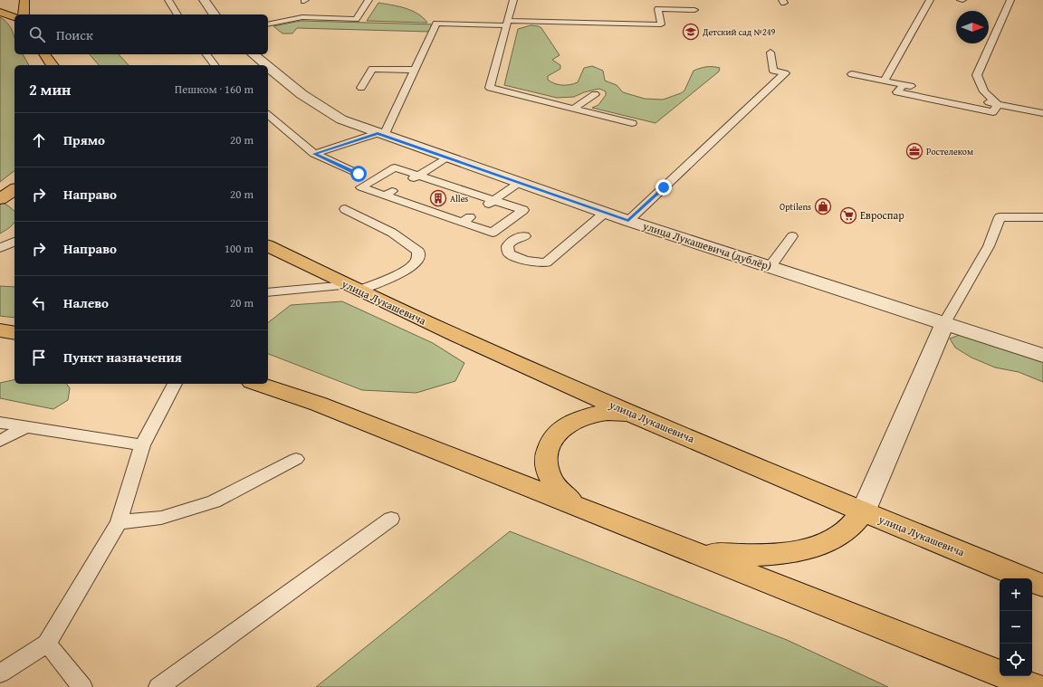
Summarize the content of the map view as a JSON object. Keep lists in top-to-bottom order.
{
  "streets": {
    "main road": ["улица Лукашевича"],
    "street": ["улица Лукашевича (дублёр)"]
  },
  "places": {
    "school or university": ["Детский сад №249"],
    "office": ["Ростелеком"],
    "building": ["Alles"],
    "shop": ["Optilens"],
    "supermarket": ["Евроспар"]
  },
  "north": "right",
  "page": {
    "search": "Поиск",
    "heading": ["2 мин", "Пешком · 160 m"],
    "list": [
      ["Прямо", "20 m"],
      ["Направо", "20 m"],
      ["Направо", "100 m"],
      ["Налево", "20 m"],
      "Пункт назначения"
    ],
    "map_buttons": ["+", "−"]
  }
}
